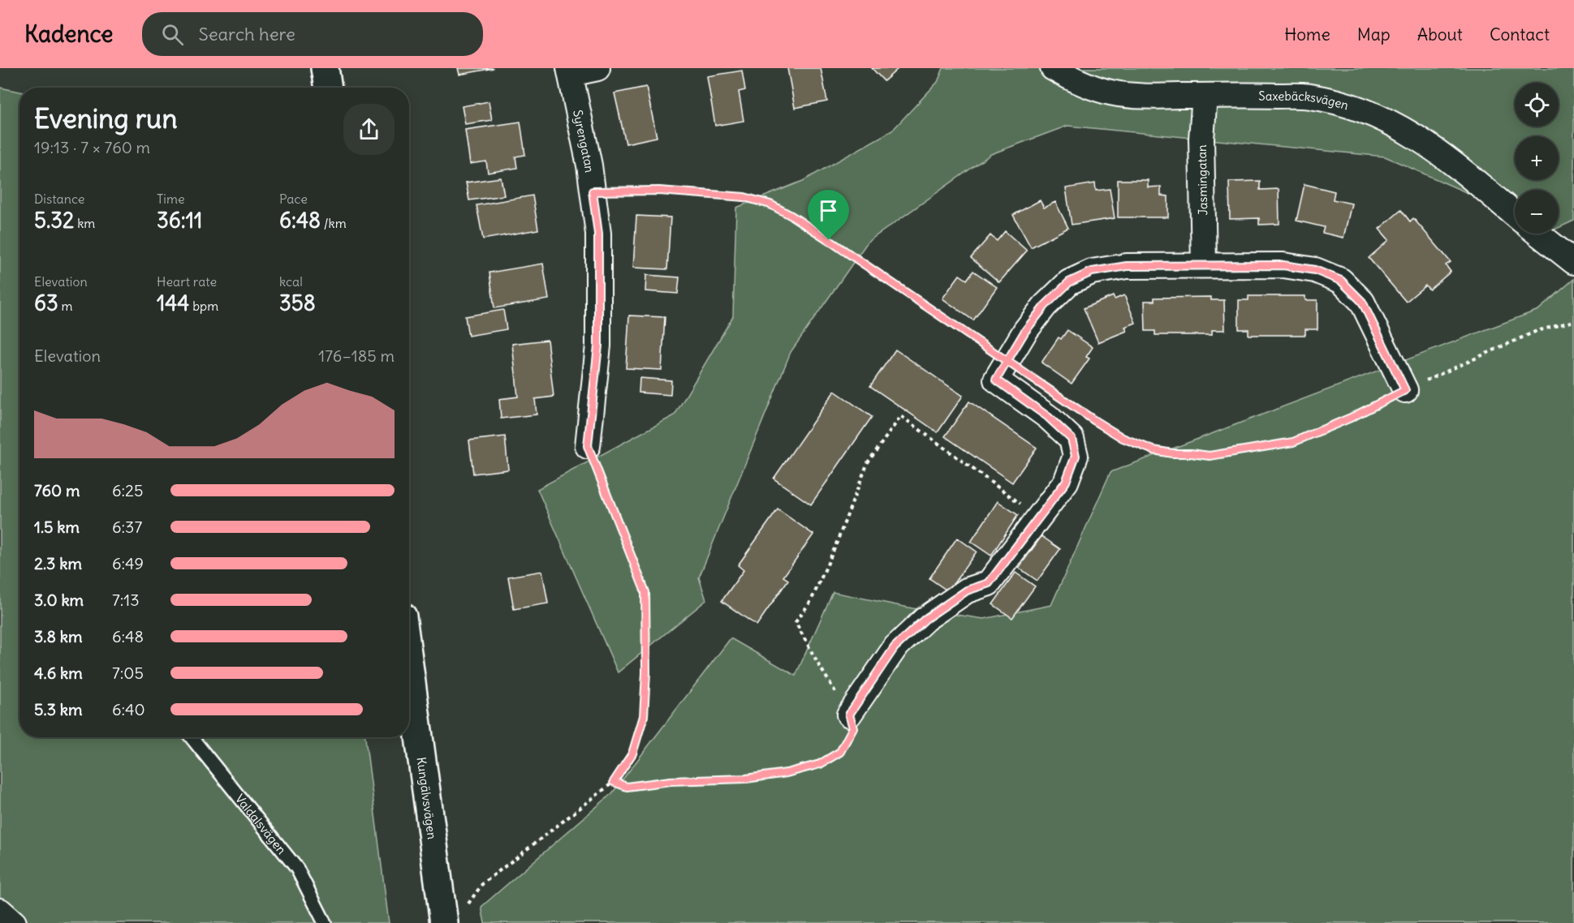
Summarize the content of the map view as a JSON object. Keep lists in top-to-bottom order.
{
  "streets": {
    "main road": ["Kungälvsvägen"],
    "street": ["Saxebäcksvägen", "Syrengatan", "Jasmingatan"],
    "lane": ["Valdalsvägen"]
  },
  "crossings": [
    ["Saxebäcksvägen", "Jasmingatan"]
  ],
  "page": {
    "header": "Kadence",
    "search": "Search here",
    "nav": [
      "Home",
      "Map",
      "About",
      "Contact"
    ],
    "map_buttons": ["+", "−"],
    "heading": ["Evening run", "19:13 · 7 × 760 m"],
    "stats": [
      ["Distance", "5.32 km"],
      ["Time", "36:11"],
      ["Pace", "6:48 /km"],
      ["Elevation", "63 m"],
      ["Heart rate", "144 bpm"],
      ["kcal", "358"]
    ],
    "chart": ["Elevation", "176–185 m"],
    "list": [
      {
        "name": "760 m",
        "note": "6:25"
      },
      {
        "name": "1.5 km",
        "note": "6:37"
      },
      {
        "name": "2.3 km",
        "note": "6:49"
      },
      {
        "name": "3.0 km",
        "note": "7:13"
      },
      {
        "name": "3.8 km",
        "note": "6:48"
      },
      {
        "name": "4.6 km",
        "note": "7:05"
      },
      {
        "name": "5.3 km",
        "note": "6:40"
      }
    ]
  }
}
